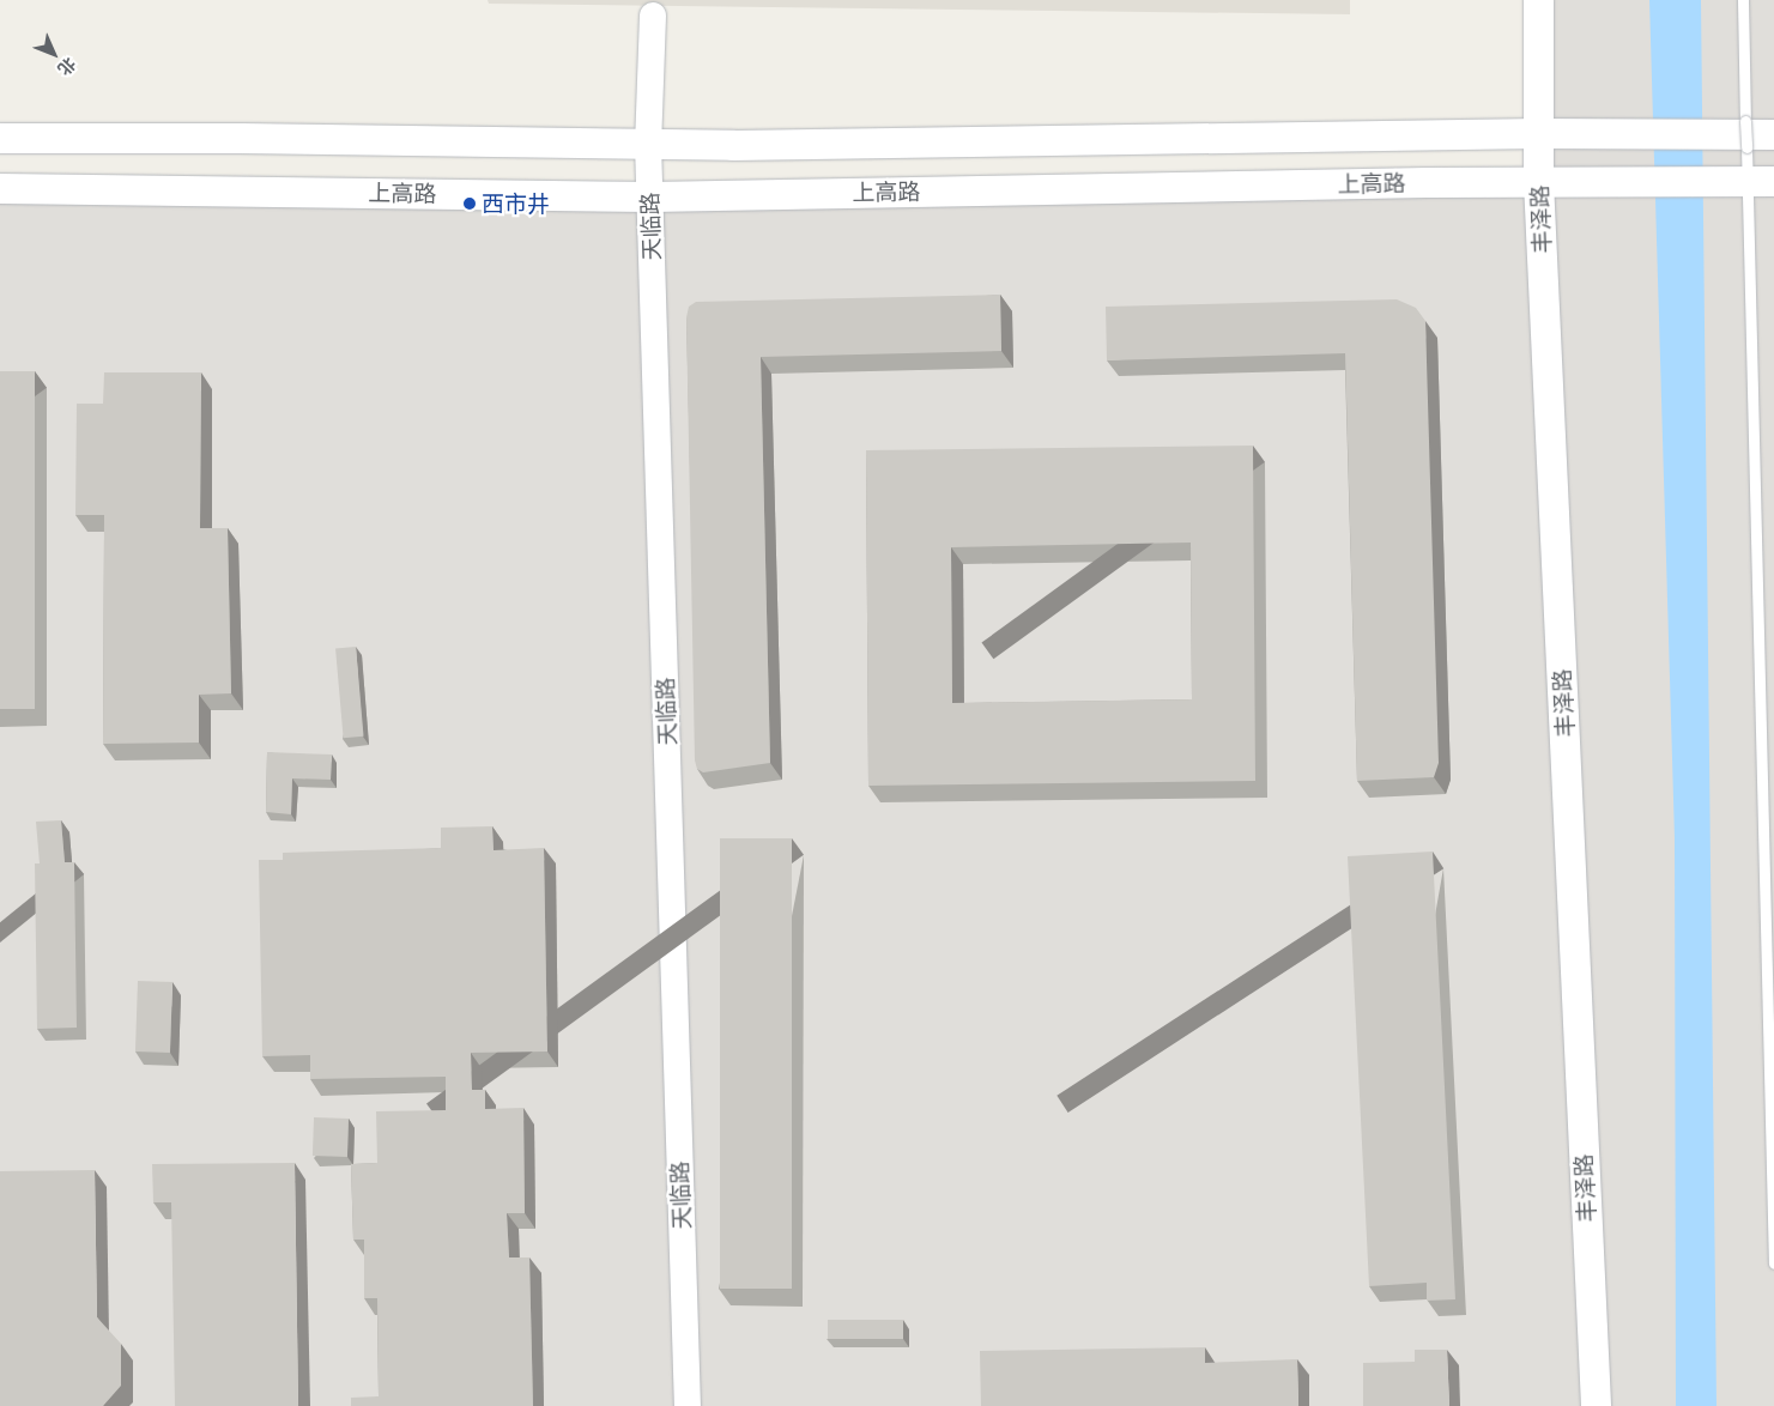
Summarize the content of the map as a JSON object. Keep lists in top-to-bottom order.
{
  "streets": {
    "main road": ["上高路", "丰泽路"],
    "street": ["天临路"]
  },
  "crossings": [
    ["上高路", "丰泽路"],
    ["上高路", "天临路"]
  ],
  "places": ["西市井"],
  "north": "bottom right"
}
